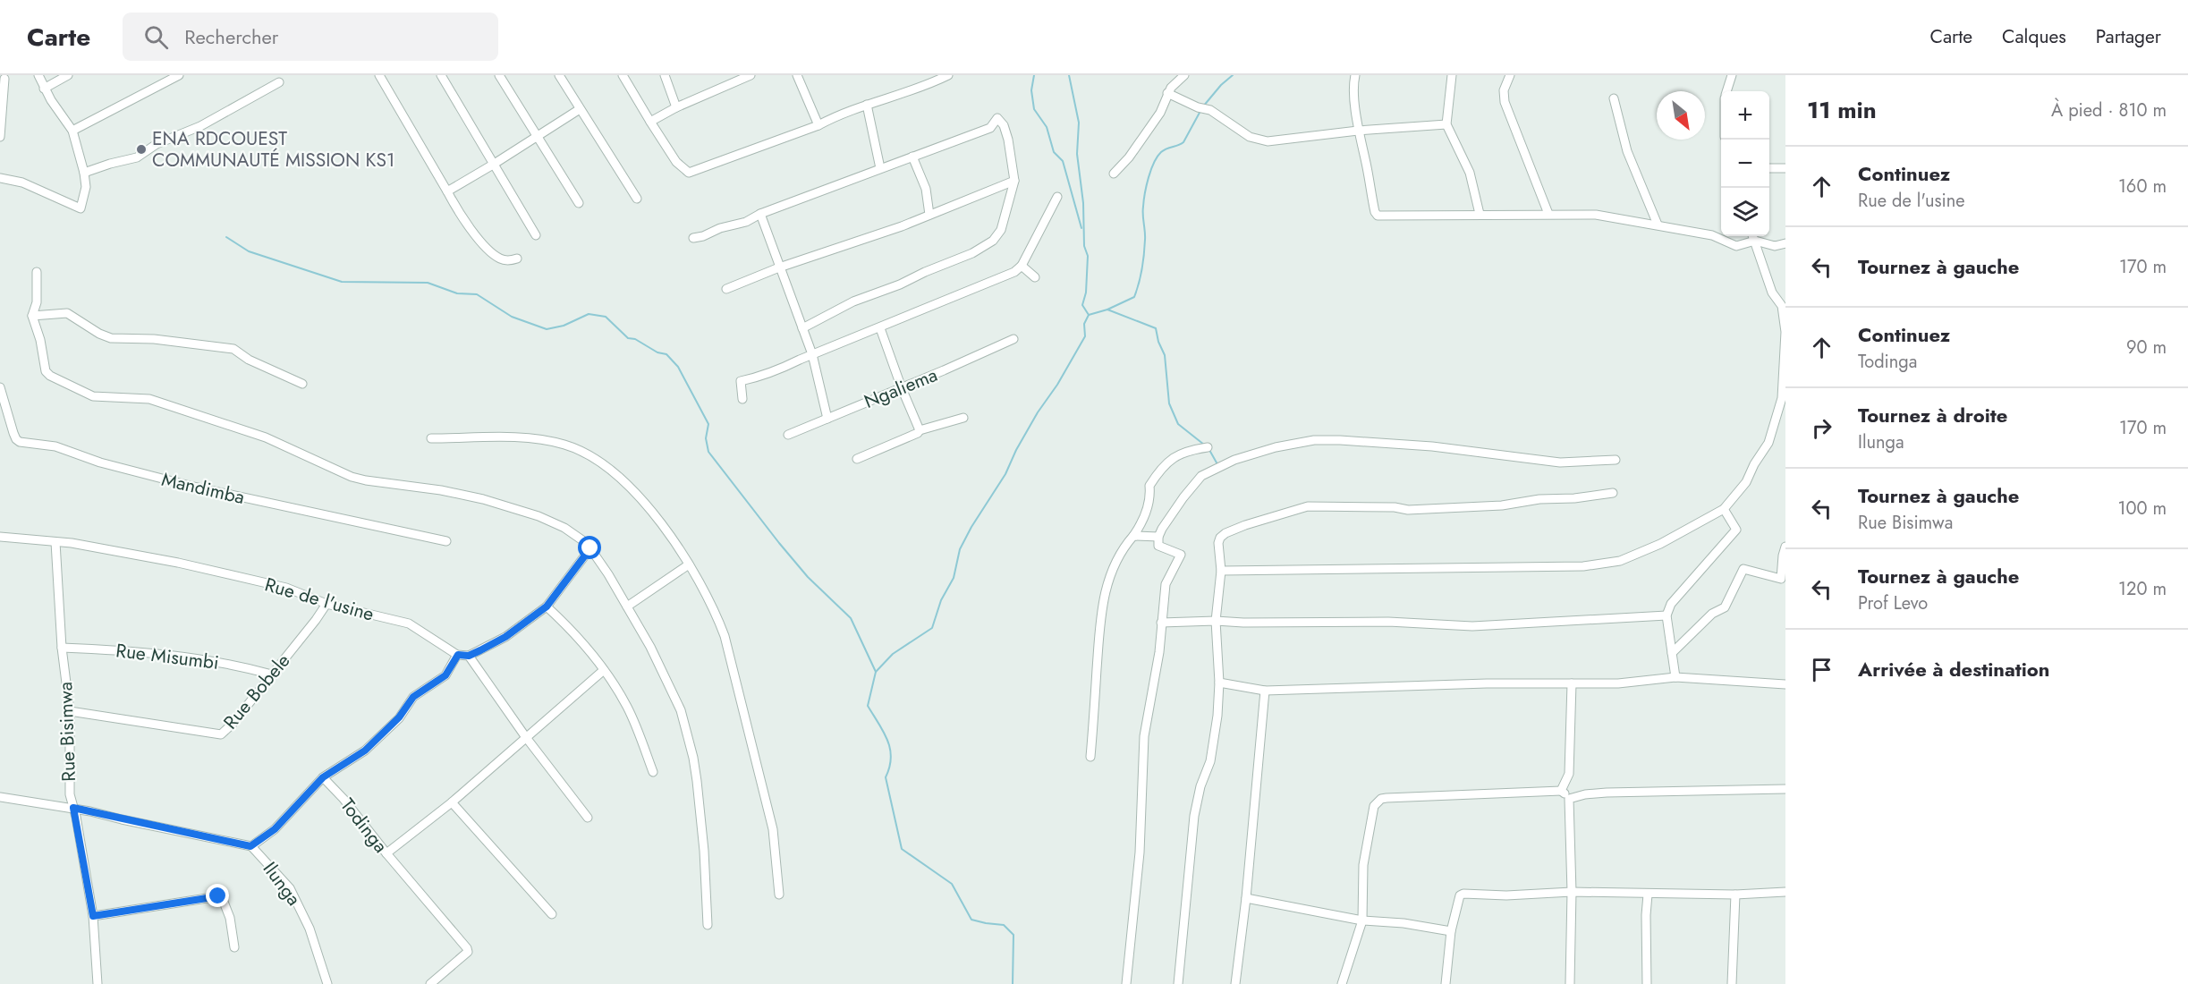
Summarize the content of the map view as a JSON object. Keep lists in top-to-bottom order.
{
  "streets": {
    "street": [
      "Ngaliema",
      "Mandimba",
      "Rue de l'usine",
      "Rue Misumbi",
      "Rue Bobele",
      "Rue Bisimwa",
      "Todinga",
      "Ilunga"
    ]
  },
  "crossings": [
    ["Rue de l'usine", "Rue Bobele"],
    ["Rue de l'usine", "Rue Bisimwa"],
    ["Rue Misumbi", "Rue Bobele"],
    ["Rue Misumbi", "Rue Bisimwa"],
    ["Rue Bobele", "Rue Bisimwa"],
    ["Rue Bisimwa", "Ilunga"]
  ],
  "places": ["ENA RDCOUEST COMMUNAUTÉ MISSION KS1"],
  "north": "bottom right",
  "page": {
    "header": "Carte",
    "search": "Rechercher",
    "nav": ["Carte", "Calques", "Partager"],
    "heading": ["11 min", "À pied · 810 m"],
    "map_buttons": ["+", "−"],
    "list": [
      ["Continuez", "Rue de l'usine", "160 m"],
      ["Tournez à gauche", "170 m"],
      ["Continuez", "Todinga", "90 m"],
      ["Tournez à droite", "Ilunga", "170 m"],
      ["Tournez à gauche", "Rue Bisimwa", "100 m"],
      ["Tournez à gauche", "Prof Levo", "120 m"],
      "Arrivée à destination"
    ]
  }
}
